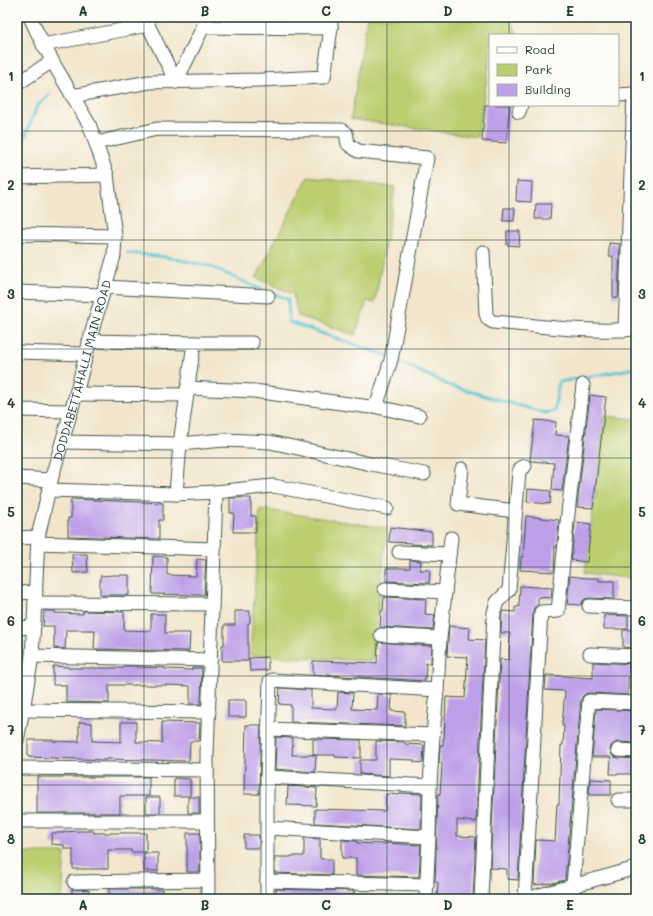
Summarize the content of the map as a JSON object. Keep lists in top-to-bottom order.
{
  "streets": {
    "street": ["DODDABETTAHALLI MAIN ROAD"]
  },
  "legend": ["Road", "Park", "Building"],
  "grid": {
    "columns": [
      "A",
      "B",
      "C",
      "D",
      "E"
    ],
    "rows": [
      "1",
      "2",
      "3",
      "4",
      "5",
      "6",
      "7",
      "8"
    ]
  }
}
